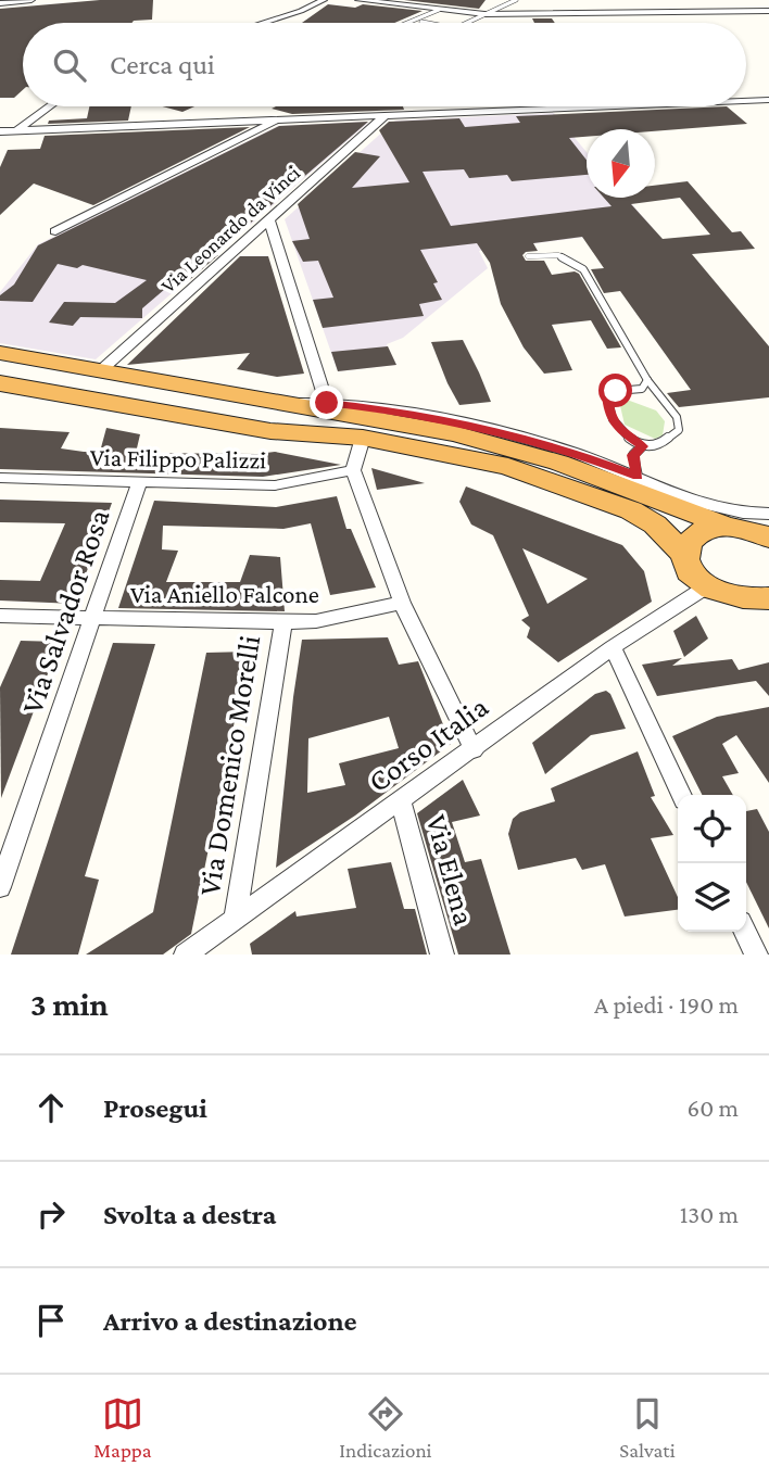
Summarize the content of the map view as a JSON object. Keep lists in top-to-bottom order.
{
  "streets": {
    "street": [
      "Via Leonardo da Vinci",
      "Via Filippo Palizzi",
      "Via Aniello Falcone",
      "Via Salvador Rosa",
      "Corso Italia",
      "Via Domenico Morelli",
      "Via Elena"
    ]
  },
  "crossings": [
    ["Via Filippo Palizzi", "Via Salvador Rosa"],
    ["Via Aniello Falcone", "Via Salvador Rosa"],
    ["Via Aniello Falcone", "Via Domenico Morelli"],
    ["Corso Italia", "Via Domenico Morelli"],
    ["Corso Italia", "Via Elena"]
  ],
  "north": "bottom",
  "page": {
    "search": "Cerca qui",
    "heading": ["3 min", "A piedi · 190 m"],
    "list": [
      ["Prosegui", "60 m"],
      ["Svolta a destra", "130 m"],
      "Arrivo a destinazione"
    ],
    "nav": ["Mappa", "Indicazioni", "Salvati"]
  }
}
